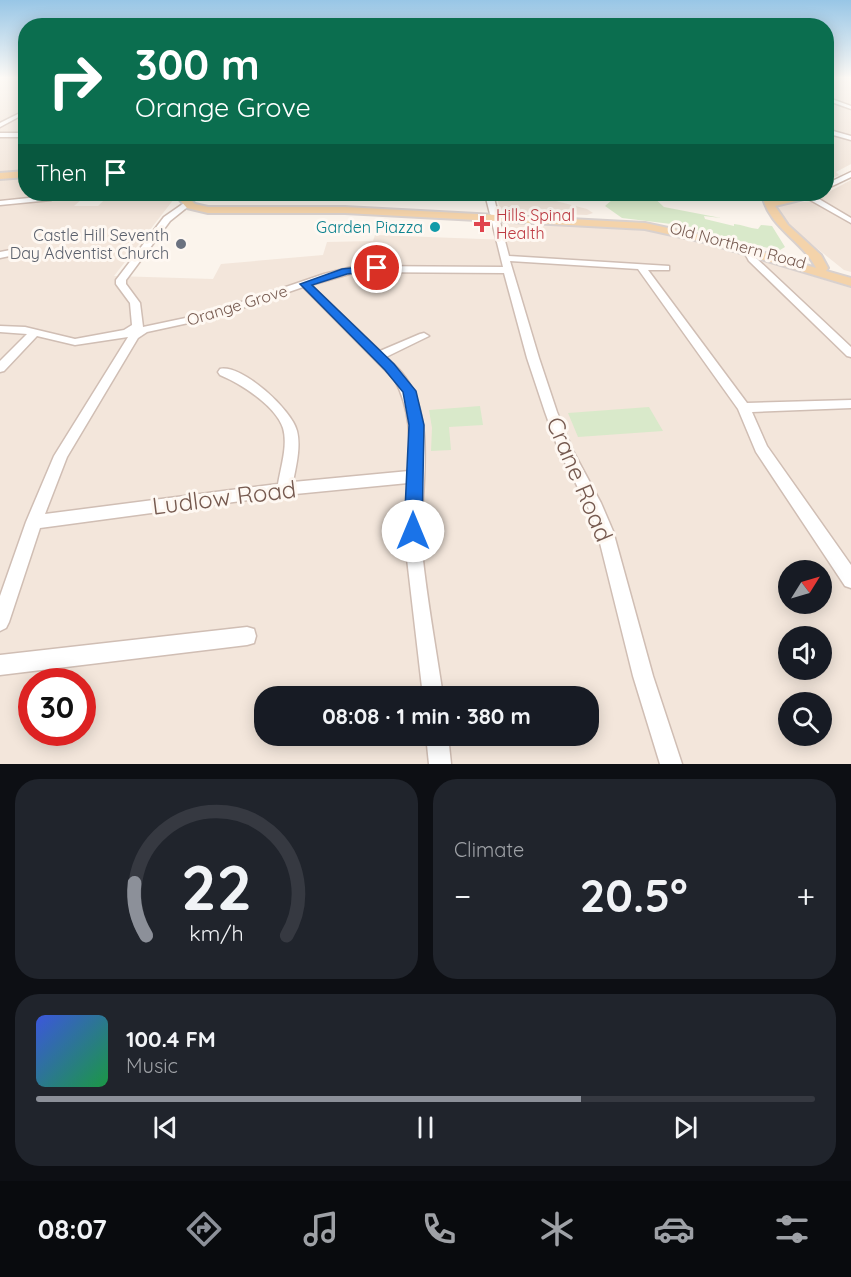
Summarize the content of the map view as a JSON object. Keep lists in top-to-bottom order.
{
  "streets": {
    "main road": ["Old Northern Road"],
    "street": ["Orange Grove", "Crane Road", "Ludlow Road"]
  },
  "crossings": [
    ["Orange Grove", "Crane Road"]
  ],
  "places": {
    "health": ["Hills Spinal Health"],
    "other": ["Garden Piazza", "Castle Hill Seventh Day Adventist Church"]
  },
  "north": "top right",
  "page": {
    "turn": ["300 m", "Orange Grove"],
    "then": "Then",
    "limit": "30",
    "trip": "08:08 · 1 min · 380 m",
    "tile": "Climate",
    "heat": ["−", "20.5°", "+"],
    "song": ["100.4 FM", "Music"],
    "tabs": "08:07",
    "gauge": ["22", "km/h"]
  }
}
